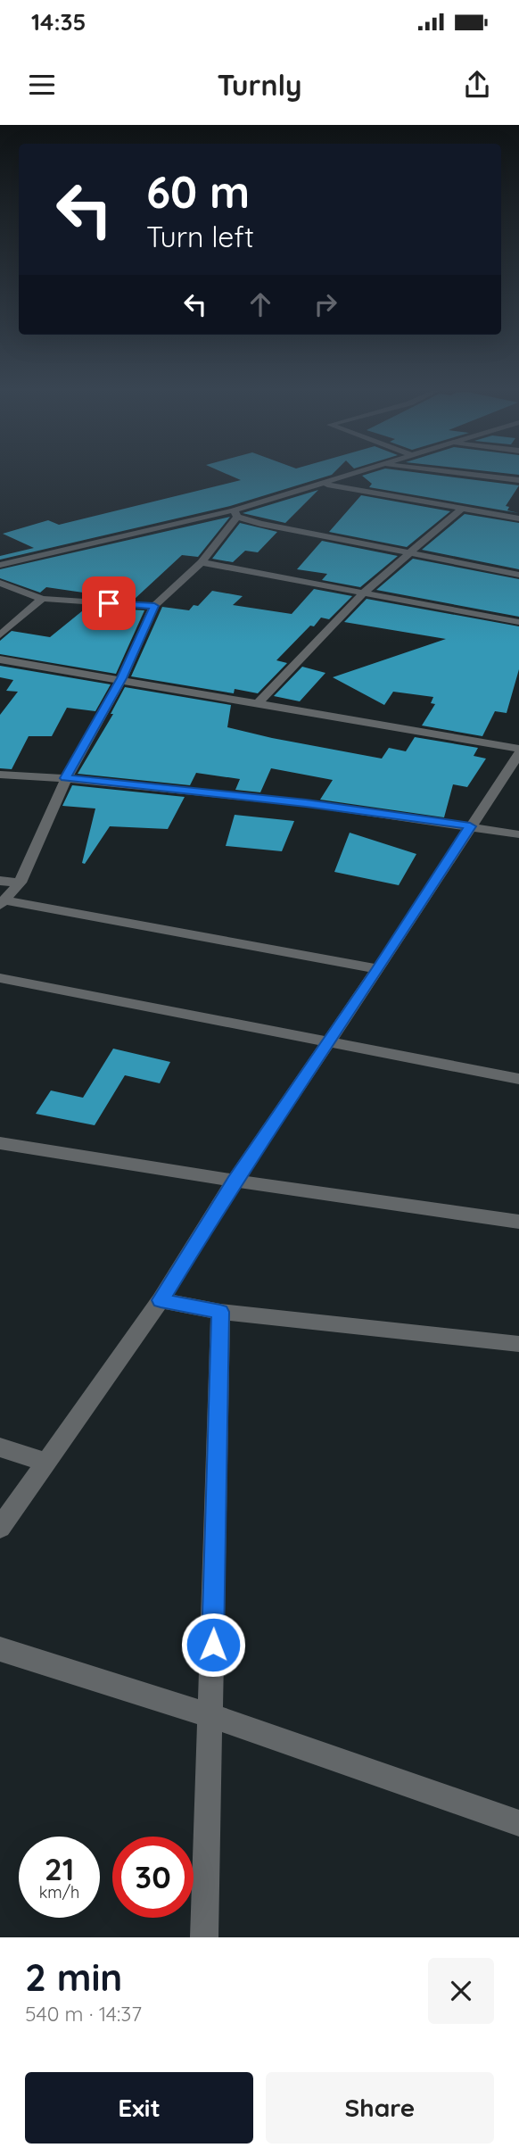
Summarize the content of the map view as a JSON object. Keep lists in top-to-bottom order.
{
  "page": {
    "status": "14:35",
    "header": "Turnly",
    "turn": ["60 m", "Turn left"],
    "speed": "21 km/h",
    "limit": "30",
    "heading": ["2 min", "540 m · 14:37"],
    "buttons": ["Exit", "Share"]
  }
}
